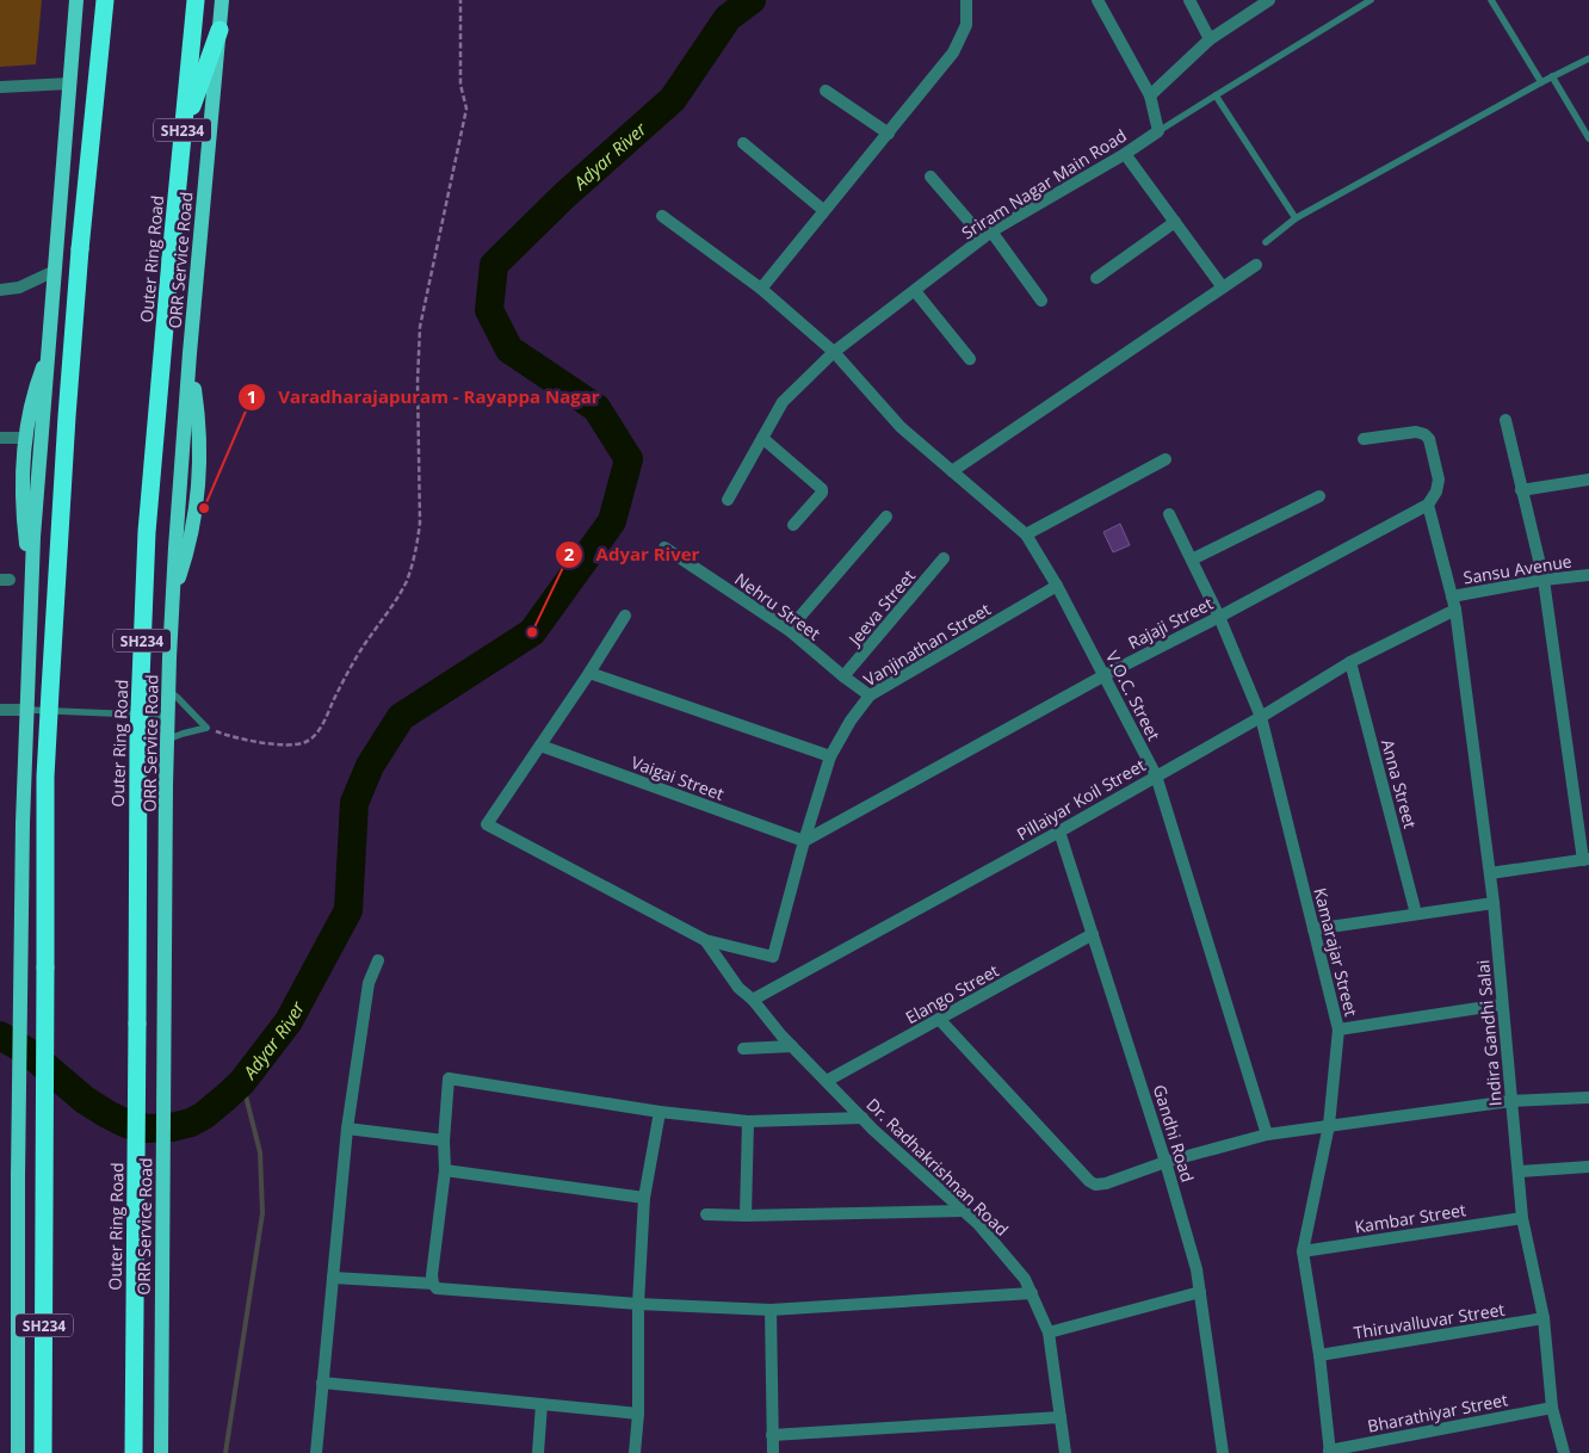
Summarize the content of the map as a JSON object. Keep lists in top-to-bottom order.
{
  "streets": {
    "highway": ["SH234", "Outer Ring Road"],
    "main road": ["ORR Service Road"],
    "street": [
      "Sriram Nagar Main Road",
      "Sansu Avenue",
      "Nehru Street",
      "Jeeva Street",
      "Rajaji Street",
      "Vanjinathan Street",
      "V.O.C. Street",
      "Vaigai Street",
      "Anna Street",
      "Pillaiyar Koil Street",
      "Kamarajar Street",
      "Elango Street",
      "Indira Gandhi Salai",
      "Gandhi Road",
      "Dr. Radhakrishnan Road",
      "Kambar Street",
      "Thiruvalluvar Street",
      "Bharathiyar Street"
    ]
  },
  "crossings": [
    ["Sriram Nagar Main Road", "V.O.C. Street"],
    ["Sansu Avenue", "Pillaiyar Koil Street"],
    ["Sansu Avenue", "Indira Gandhi Salai"],
    ["Nehru Street", "Jeeva Street"],
    ["Nehru Street", "Vanjinathan Street"],
    ["Rajaji Street", "Vanjinathan Street"],
    ["Rajaji Street", "V.O.C. Street"],
    ["Rajaji Street", "Vaigai Street"],
    ["Rajaji Street", "Kamarajar Street"],
    ["Rajaji Street", "Indira Gandhi Salai"],
    ["Vanjinathan Street", "V.O.C. Street"],
    ["Vanjinathan Street", "Vaigai Street"],
    ["Vanjinathan Street", "Dr. Radhakrishnan Road"],
    ["V.O.C. Street", "Pillaiyar Koil Street"],
    ["Anna Street", "Pillaiyar Koil Street"],
    ["Pillaiyar Koil Street", "Kamarajar Street"],
    ["Pillaiyar Koil Street", "Indira Gandhi Salai"],
    ["Pillaiyar Koil Street", "Gandhi Road"],
    ["Pillaiyar Koil Street", "Dr. Radhakrishnan Road"],
    ["Kamarajar Street", "Kambar Street"],
    ["Kamarajar Street", "Thiruvalluvar Street"],
    ["Kamarajar Street", "Bharathiyar Street"],
    ["Elango Street", "Gandhi Road"],
    ["Elango Street", "Dr. Radhakrishnan Road"],
    ["Indira Gandhi Salai", "Kambar Street"],
    ["Indira Gandhi Salai", "Thiruvalluvar Street"],
    ["Indira Gandhi Salai", "Bharathiyar Street"]
  ],
  "water": ["Adyar River"],
  "places": ["Varadharajapuram - Rayappa Nagar", "Adyar River"]
}
